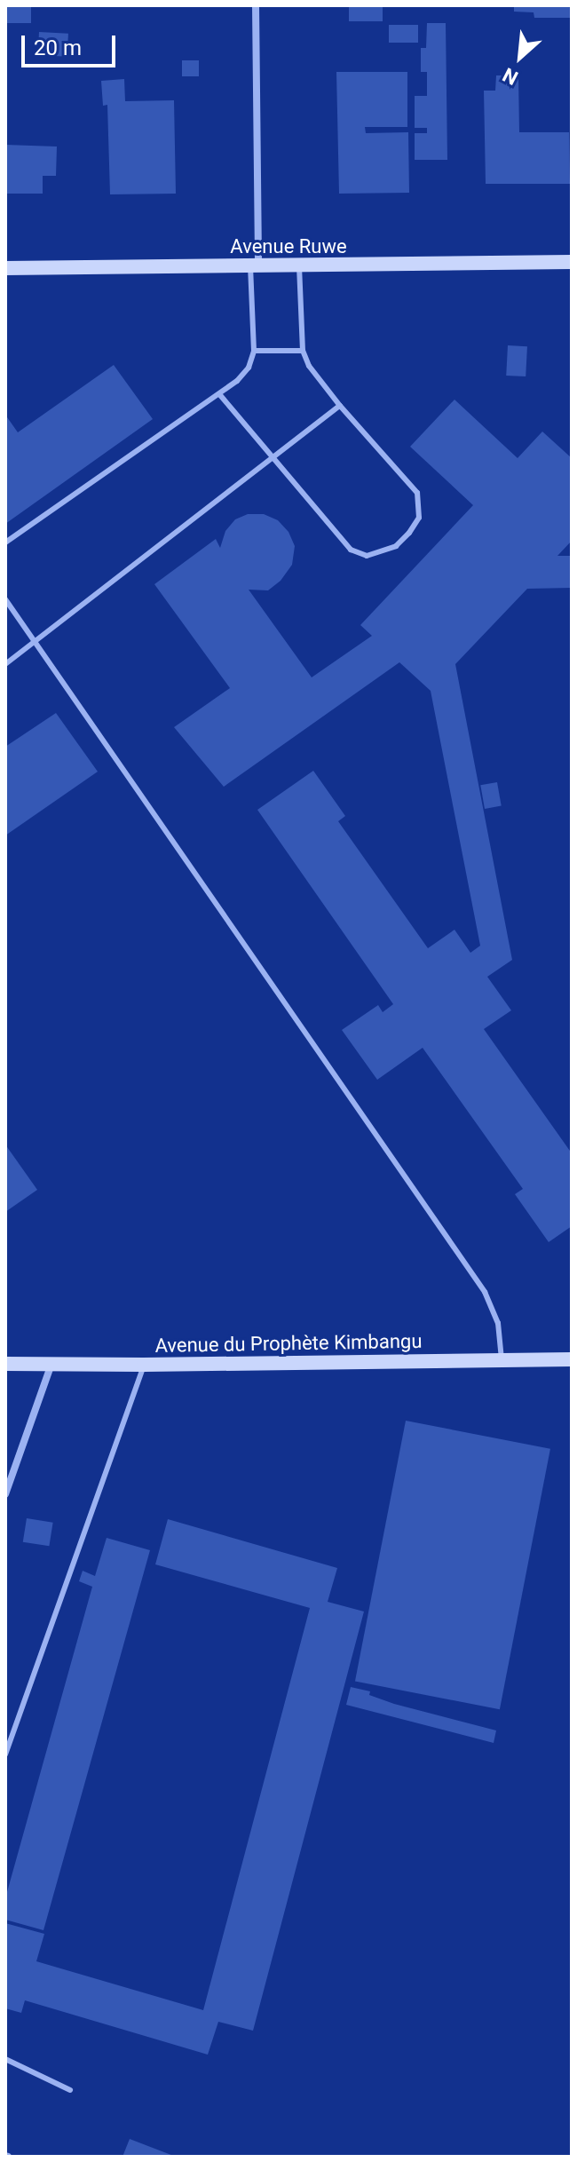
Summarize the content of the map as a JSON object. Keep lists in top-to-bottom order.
{
  "streets": {
    "street": ["Avenue Ruwe", "Avenue du Prophète Kimbangu"]
  },
  "scale_bar": "20 m",
  "north": "bottom left"
}
